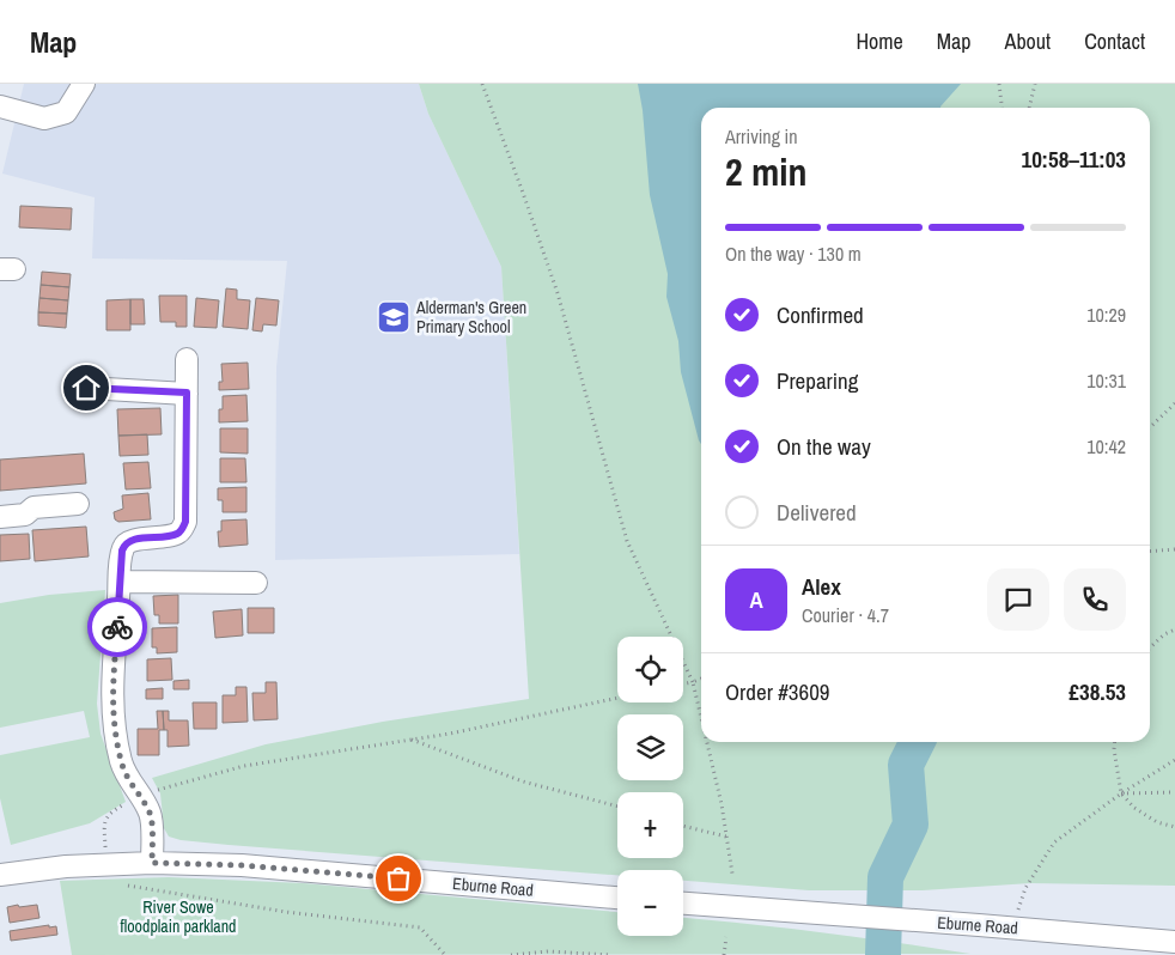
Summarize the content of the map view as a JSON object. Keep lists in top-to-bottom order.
{
  "streets": {
    "street": ["Eburne Road"]
  },
  "parks": ["River Sowe floodplain parkland"],
  "places": {
    "school or university": ["Alderman's Green Primary School"]
  },
  "page": {
    "header": "Map",
    "nav": [
      "Home",
      "Map",
      "About",
      "Contact"
    ],
    "heading": ["2 min", "Arriving in", "10:58–11:03"],
    "panel": [
      "Alex",
      "Courier · 4.7",
      "Order #3609",
      "£38.53"
    ],
    "bar": "On the way · 130 m",
    "list": [
      ["Confirmed", "10:29"],
      ["Preparing", "10:31"],
      ["On the way", "10:42"],
      "Delivered"
    ],
    "round": "A",
    "map_buttons": ["+", "−"]
  }
}
